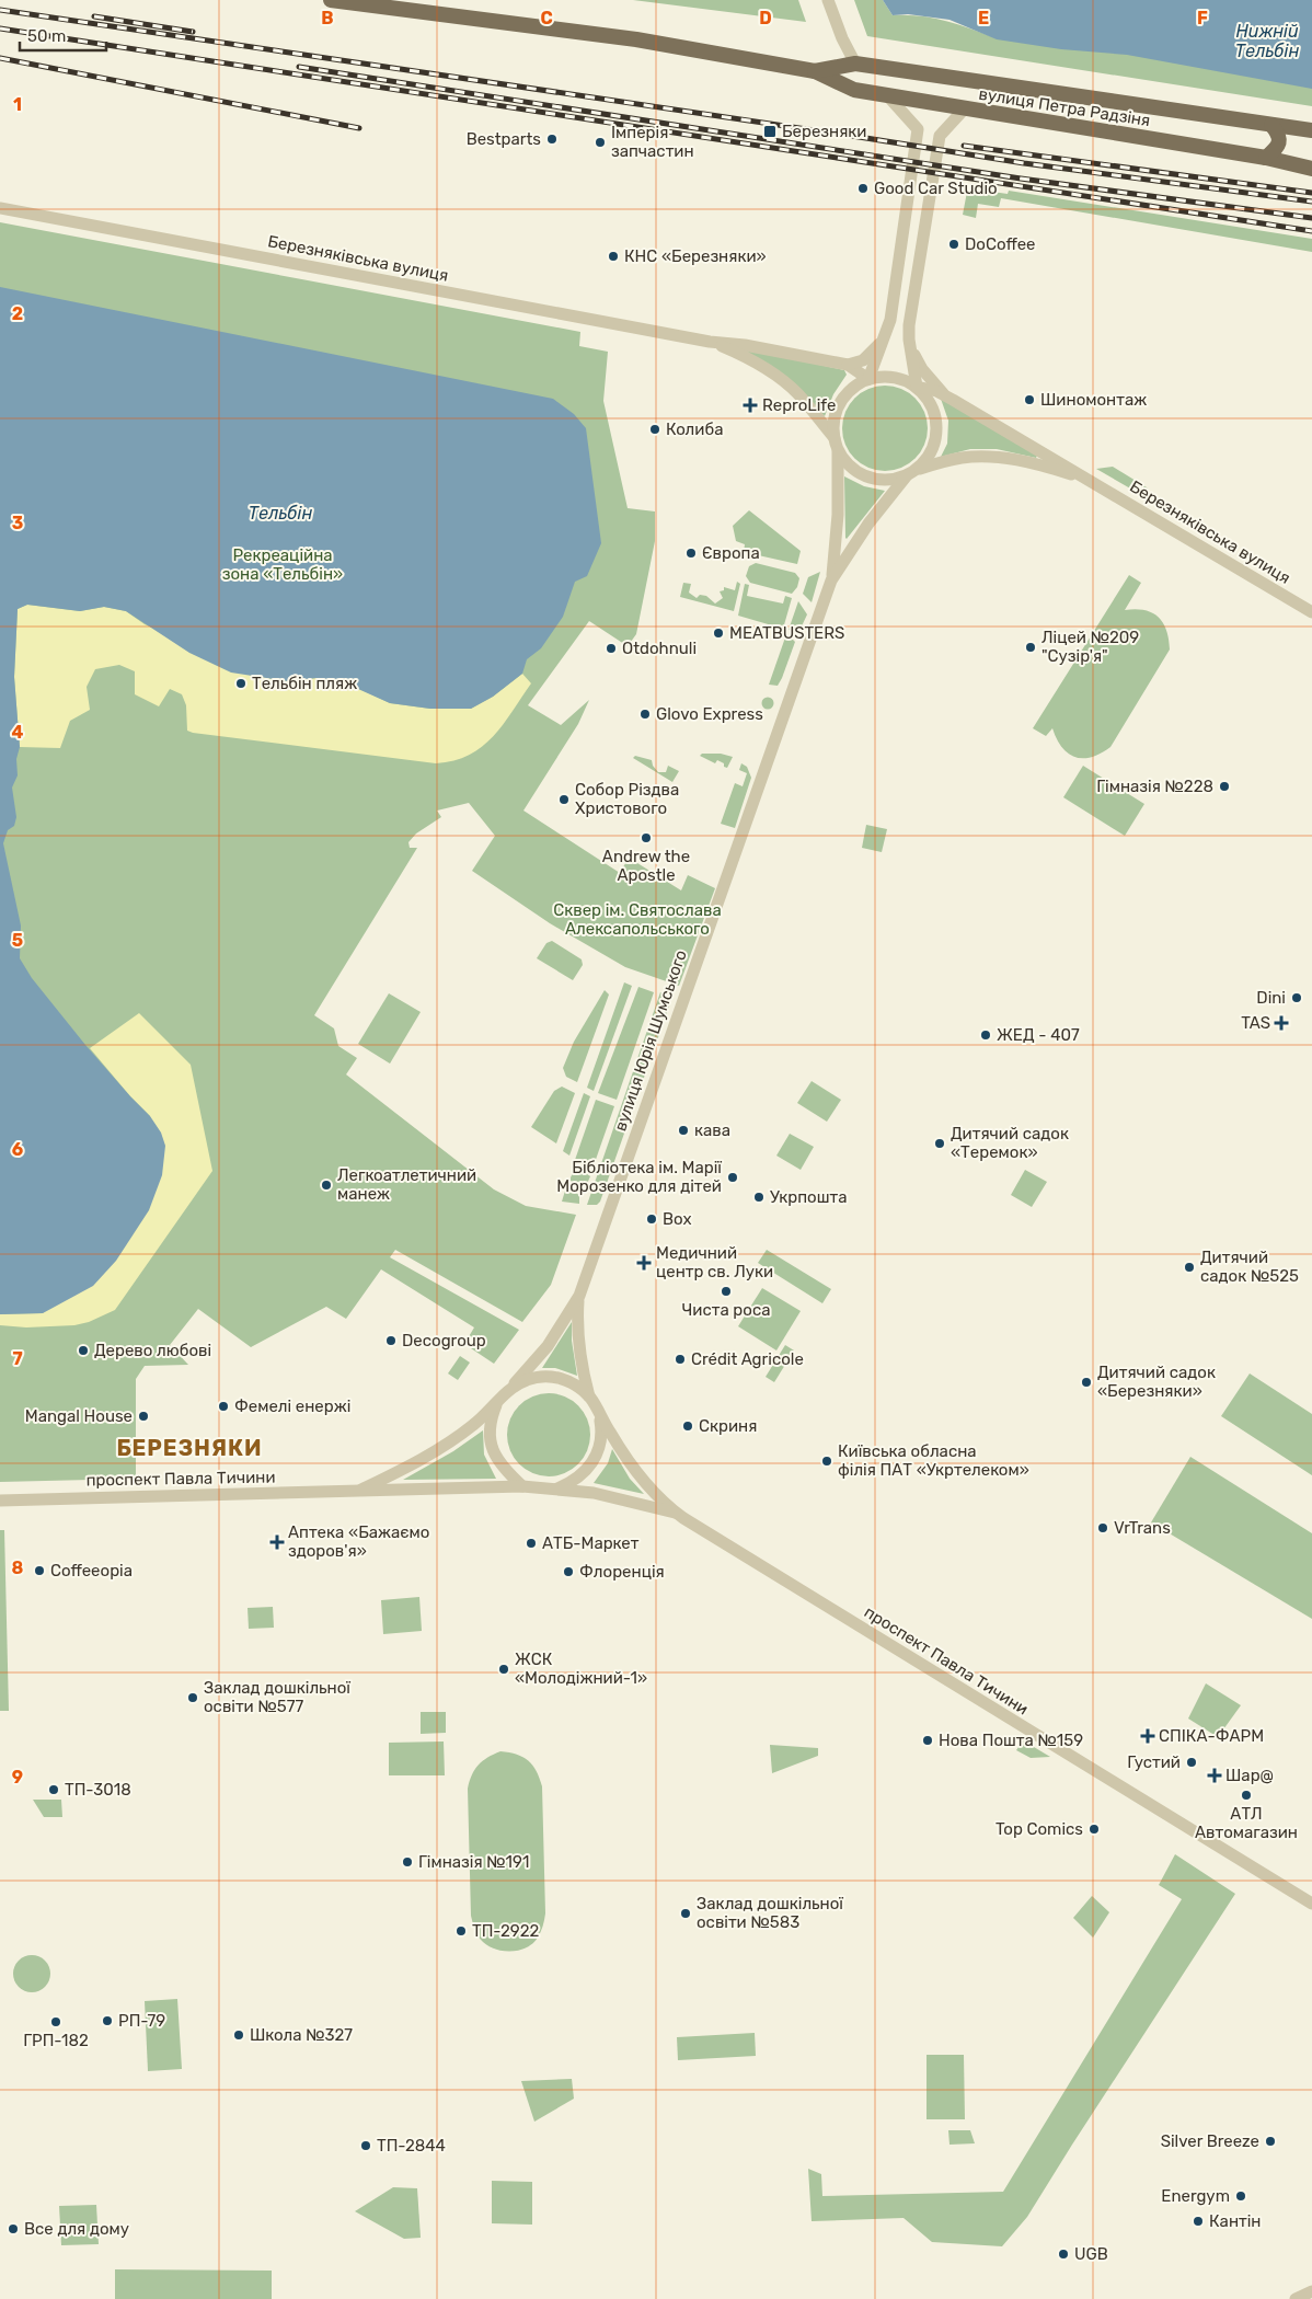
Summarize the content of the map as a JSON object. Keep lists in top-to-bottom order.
{
  "streets": {
    "main road": ["вулиця Петра Радзіня"],
    "street": ["Березняківська вулиця", "вулиця Юрія Шумського", "проспект Павла Тичини"]
  },
  "crossings": [
    ["Березняківська вулиця", "вулиця Юрія Шумського"],
    ["вулиця Юрія Шумського", "проспект Павла Тичини"]
  ],
  "districts": ["БЕРЕЗНЯКИ"],
  "water": ["Нижній Тельбін", "Тельбін"],
  "parks": ["Рекреаційна зона «Тельбін»", "Сквер ім. Святослава Алексапольського"],
  "places": {
    "transit": ["Березняки"],
    "other": [
      "Bestparts",
      "Імперія запчастин",
      "Good Car Studio",
      "DoCoffee",
      "КНС «Березняки»",
      "Шиномонтаж",
      "Колиба",
      "Європа",
      "MEATBUSTERS",
      "Ліцей №209 \"Сузір'я\"",
      "Otdohnuli",
      "Тельбін пляж",
      "Glovo Express",
      "Гімназія №228",
      "Собор Різдва Христового",
      "Andrew the Apostle",
      "Dini",
      "ЖЕД - 407",
      "кава",
      "Дитячий садок «Теремок»",
      "Бібліотека ім. Марії Морозенко для дітей",
      "Легкоатлетичний манеж",
      "Укрпошта",
      "Box",
      "Дитячий садок №525",
      "Чиста роса",
      "Decogroup",
      "Дерево любові",
      "Crédit Agricole",
      "Дитячий садок «Березняки»",
      "Фемелі енержі",
      "Mangal House",
      "Скриня",
      "Київська обласна філія ПАТ «Укртелеком»",
      "VrTrans",
      "АТБ-Маркет",
      "Coffeeopia",
      "Флоренція",
      "ЖСК «Молодіжний-1»",
      "Заклад дошкільної освіти №577",
      "Нова Пошта №159",
      "Густий",
      "ТП-3018",
      "АТЛ Автомагазин",
      "Top Comics",
      "Гімназія №191",
      "Заклад дошкільної освіти №583",
      "ТП-2922",
      "РП-79",
      "ГРП-182",
      "Школа №327",
      "Silver Breeze",
      "ТП-2844",
      "Energym",
      "Кантін",
      "Все для дому",
      "UGB"
    ],
    "health": [
      "ReproLife",
      "TAS",
      "Медичний центр св. Луки",
      "Аптека «Бажаємо здоров'я»",
      "СПІКА-ФАРМ",
      "Шар@"
    ]
  },
  "scale_bar": "50 m",
  "grid": {
    "columns": [
      "B",
      "C",
      "D",
      "E",
      "F"
    ],
    "rows": [
      "1",
      "2",
      "3",
      "4",
      "5",
      "6",
      "7",
      "8",
      "9"
    ]
  }
}
